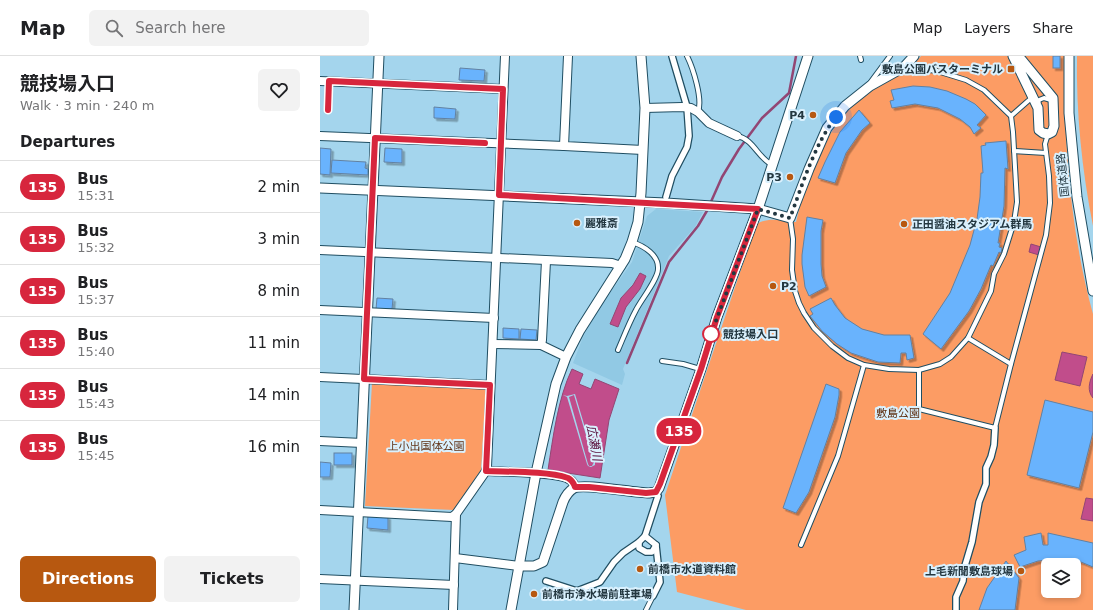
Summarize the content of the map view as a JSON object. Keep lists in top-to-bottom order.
{
  "streets": {
    "street": ["国体道路"]
  },
  "water": ["広瀬川"],
  "parks": ["敷島公園", "上小出国体公園"],
  "places": {
    "transit": ["敷島公園バスターミナル"],
    "other": [
      "P4",
      "P3",
      "麗雅斎",
      "正田醤油スタジアム群馬",
      "P2",
      "競技場入口",
      "前橋市水道資料館",
      "上毛新聞敷島球場",
      "前橋市浄水場前駐車場"
    ]
  },
  "lines": ["bus line 135"],
  "page": {
    "header": "Map",
    "search": "Search here",
    "nav": ["Map", "Layers", "Share"],
    "heading": [
      ["競技場入口", "Walk · 3 min · 240 m"],
      "Departures"
    ],
    "on_map": "135",
    "list": [
      {
        "mark": "135",
        "name": "Bus",
        "note": "15:31",
        "value": "2 min"
      },
      {
        "mark": "135",
        "name": "Bus",
        "note": "15:32",
        "value": "3 min"
      },
      {
        "mark": "135",
        "name": "Bus",
        "note": "15:37",
        "value": "8 min"
      },
      {
        "mark": "135",
        "name": "Bus",
        "note": "15:40",
        "value": "11 min"
      },
      {
        "mark": "135",
        "name": "Bus",
        "note": "15:43",
        "value": "14 min"
      },
      {
        "mark": "135",
        "name": "Bus",
        "note": "15:45",
        "value": "16 min"
      }
    ],
    "buttons": ["Directions", "Tickets"]
  }
}
